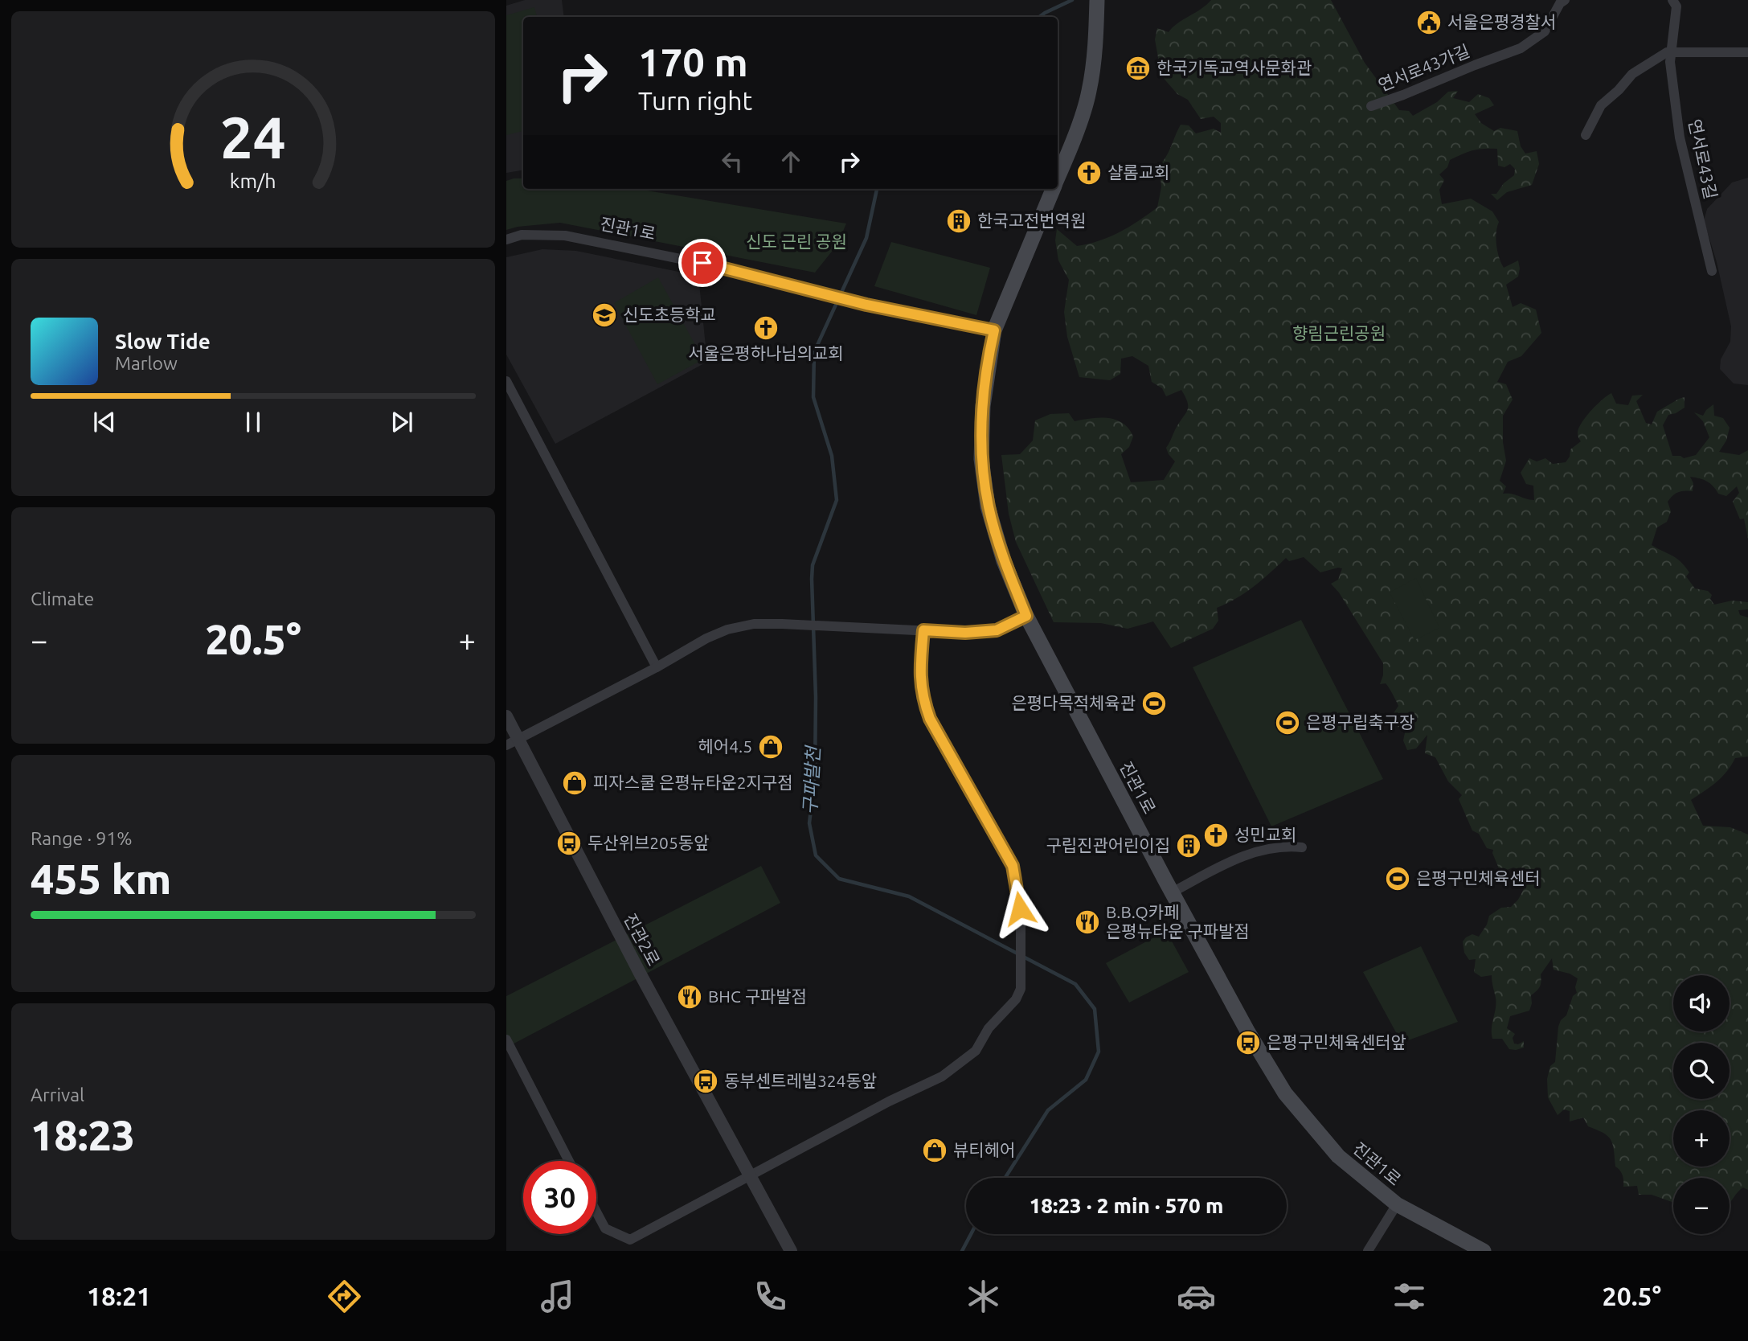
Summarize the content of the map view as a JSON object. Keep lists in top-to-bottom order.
{
  "streets": {
    "main road": ["진관1로"],
    "street": ["연서로43가길", "연서로43길", "진관2로"]
  },
  "water": ["구파발천"],
  "parks": ["신도 근린 공원", "향림근린공원"],
  "places": {
    "public building": ["서울은평경찰서"],
    "museum": ["한국기독교역사문화관"],
    "church": ["샬롬교회", "서울은평하나님의교회", "성민교회"],
    "building": ["한국고전번역원", "구립진관어린이집"],
    "school or university": ["신도초등학교"],
    "sports": ["은평다목적체육관", "은평구립축구장", "은평구민체육센터"],
    "shop": ["헤어4.5", "피자스쿨 은평뉴타운2지구점", "뷰티헤어"],
    "bus stop": ["두산위브205동앞", "은평구민체육센터앞", "동부센트레빌324동앞"],
    "restaurant": ["B.B.Q카페 은평뉴타운 구파발점", "BHC 구파발점"]
  },
  "page": {
    "turn": ["170 m", "Turn right"],
    "song": ["Slow Tide", "Marlow"],
    "tile": [
      "Climate",
      ["Range · 91%", "455 km"],
      ["Arrival", "18:23"]
    ],
    "heat": ["−", "20.5°", "+"],
    "map_buttons": ["+", "−"],
    "limit": "30",
    "trip": "18:23 · 2 min · 570 m",
    "tabs": ["18:21", "20.5°"],
    "gauge": ["24", "km/h"]
  }
}
